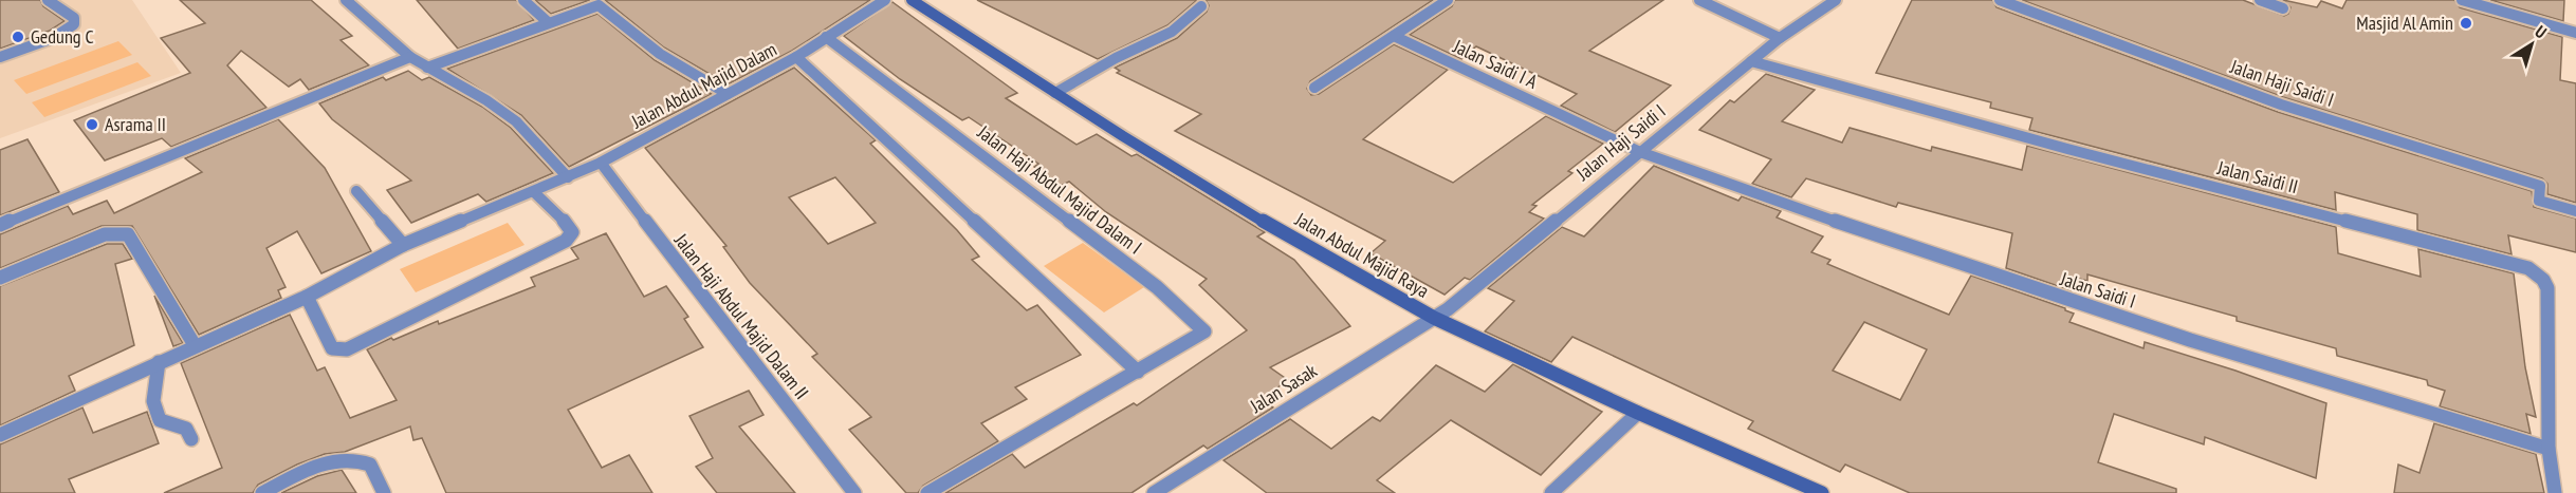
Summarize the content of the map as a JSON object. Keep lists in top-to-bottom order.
{
  "streets": {
    "street": [
      "Jalan Saidi I A",
      "Jalan Haji Saidi I",
      "Jalan Abdul Majid Dalam",
      "Jalan Saidi II",
      "Jalan Haji Abdul Majid Dalam I",
      "Jalan Abdul Majid Raya",
      "Jalan Saidi I",
      "Jalan Haji Abdul Majid Dalam II",
      "Jalan Sasak"
    ]
  },
  "crossings": [
    ["Jalan Saidi I A", "Jalan Haji Saidi I"],
    ["Jalan Saidi I A", "Jalan Saidi I"],
    ["Jalan Haji Saidi I", "Jalan Saidi II"],
    ["Jalan Haji Saidi I", "Jalan Abdul Majid Raya"],
    ["Jalan Haji Saidi I", "Jalan Saidi I"],
    ["Jalan Haji Saidi I", "Jalan Sasak"],
    ["Jalan Abdul Majid Dalam", "Jalan Haji Abdul Majid Dalam I"],
    ["Jalan Abdul Majid Dalam", "Jalan Haji Abdul Majid Dalam II"],
    ["Jalan Saidi II", "Jalan Saidi I"],
    ["Jalan Abdul Majid Raya", "Jalan Sasak"]
  ],
  "places": ["Masjid Al Amin", "Gedung C", "Asrama II"],
  "north": "top right"
}
